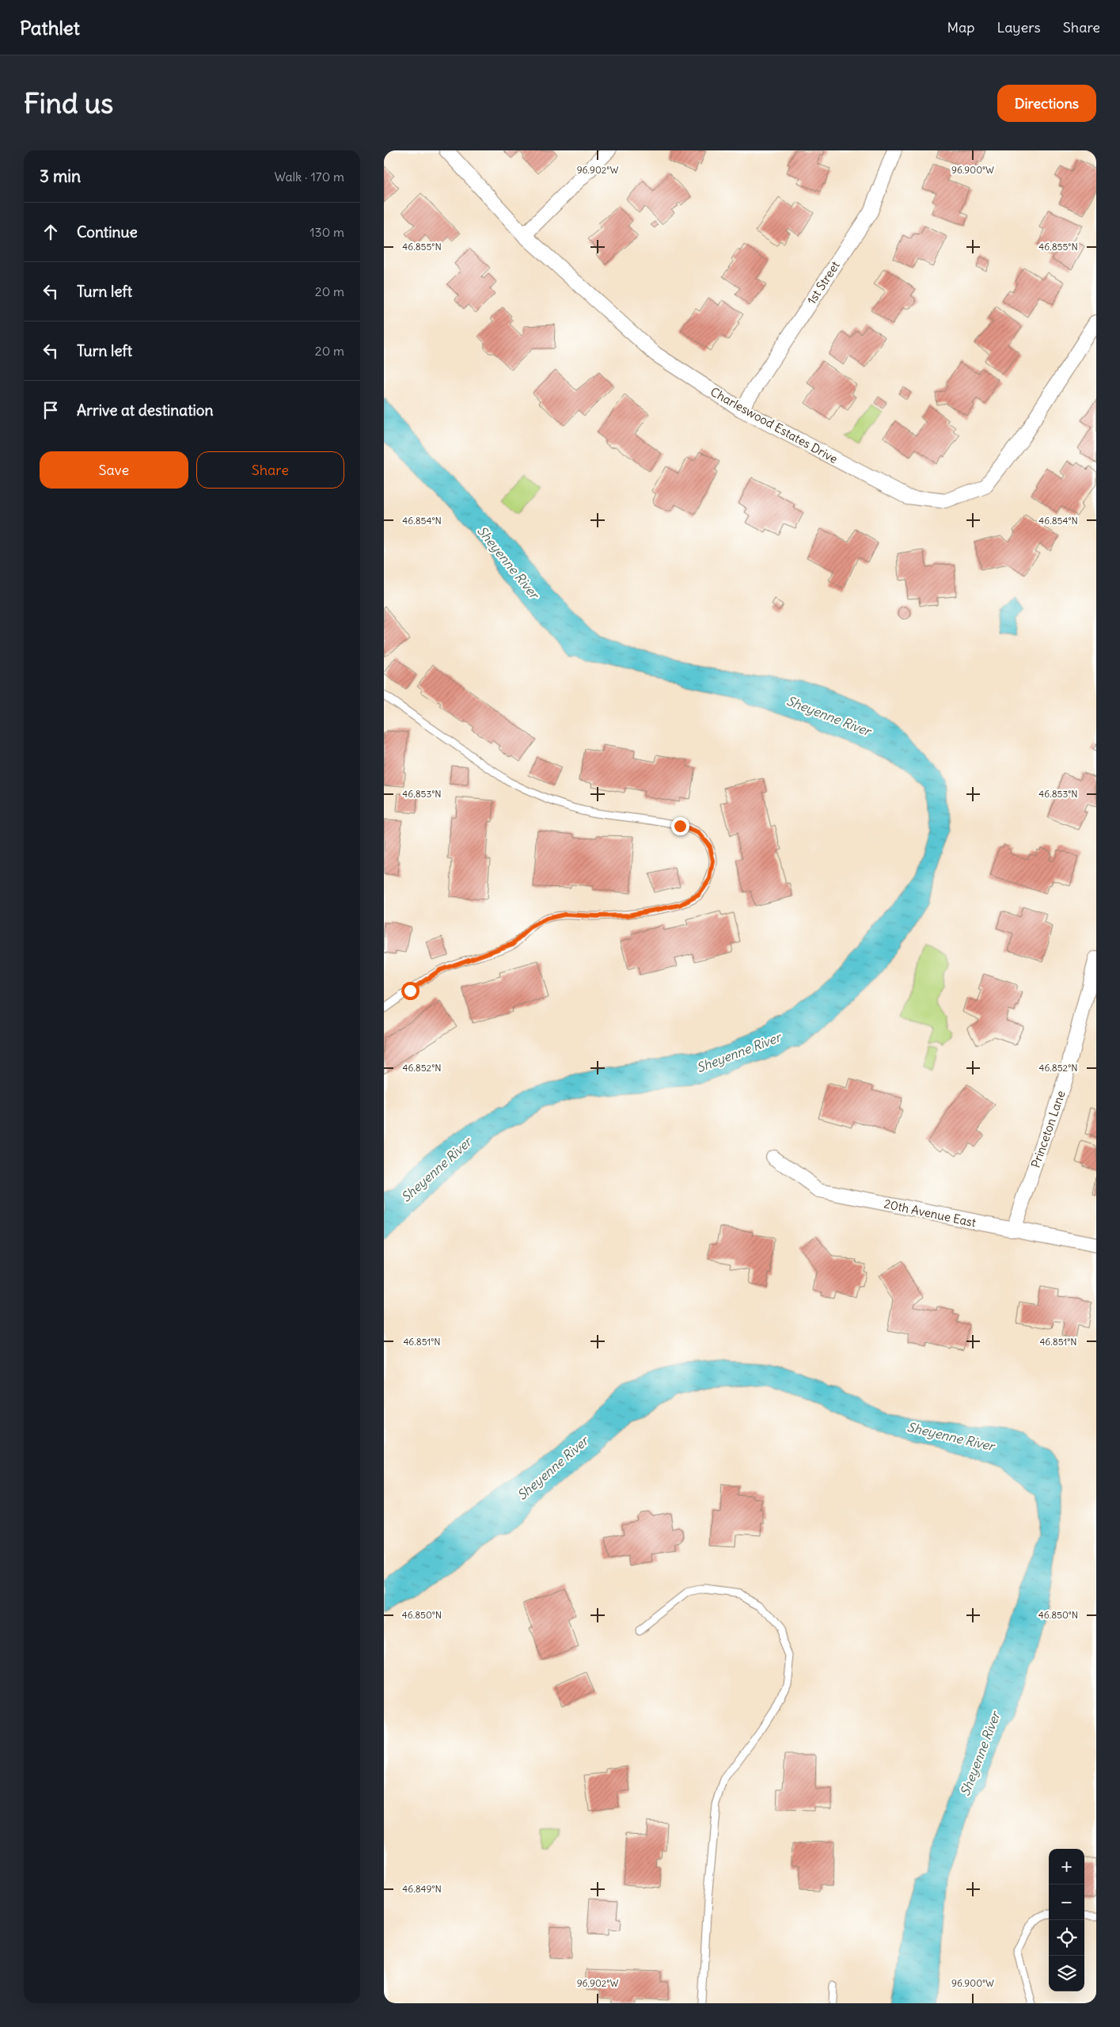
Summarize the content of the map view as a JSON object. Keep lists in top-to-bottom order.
{
  "streets": {
    "street": [
      "1st Street",
      "Charleswood Estates Drive",
      "Princeton Lane",
      "20th Avenue East"
    ]
  },
  "crossings": [
    ["1st Street", "Charleswood Estates Drive"],
    ["Princeton Lane", "20th Avenue East"]
  ],
  "water": ["Sheyenne River"],
  "page": {
    "header": "Pathlet",
    "nav": ["Map", "Layers", "Share"],
    "buttons": [
      "Directions",
      ["Save", "Share"]
    ],
    "title": "Find us",
    "heading": ["3 min", "Walk · 170 m"],
    "list": [
      ["Continue", "130 m"],
      ["Turn left", "20 m"],
      ["Turn left", "20 m"],
      "Arrive at destination"
    ],
    "map_buttons": ["+", "−"]
  },
  "coordinates": [
    "96.902°W",
    "96.900°W",
    "46.855°N",
    "46.854°N",
    "46.853°N",
    "46.852°N",
    "46.851°N",
    "46.850°N",
    "46.849°N"
  ]
}
